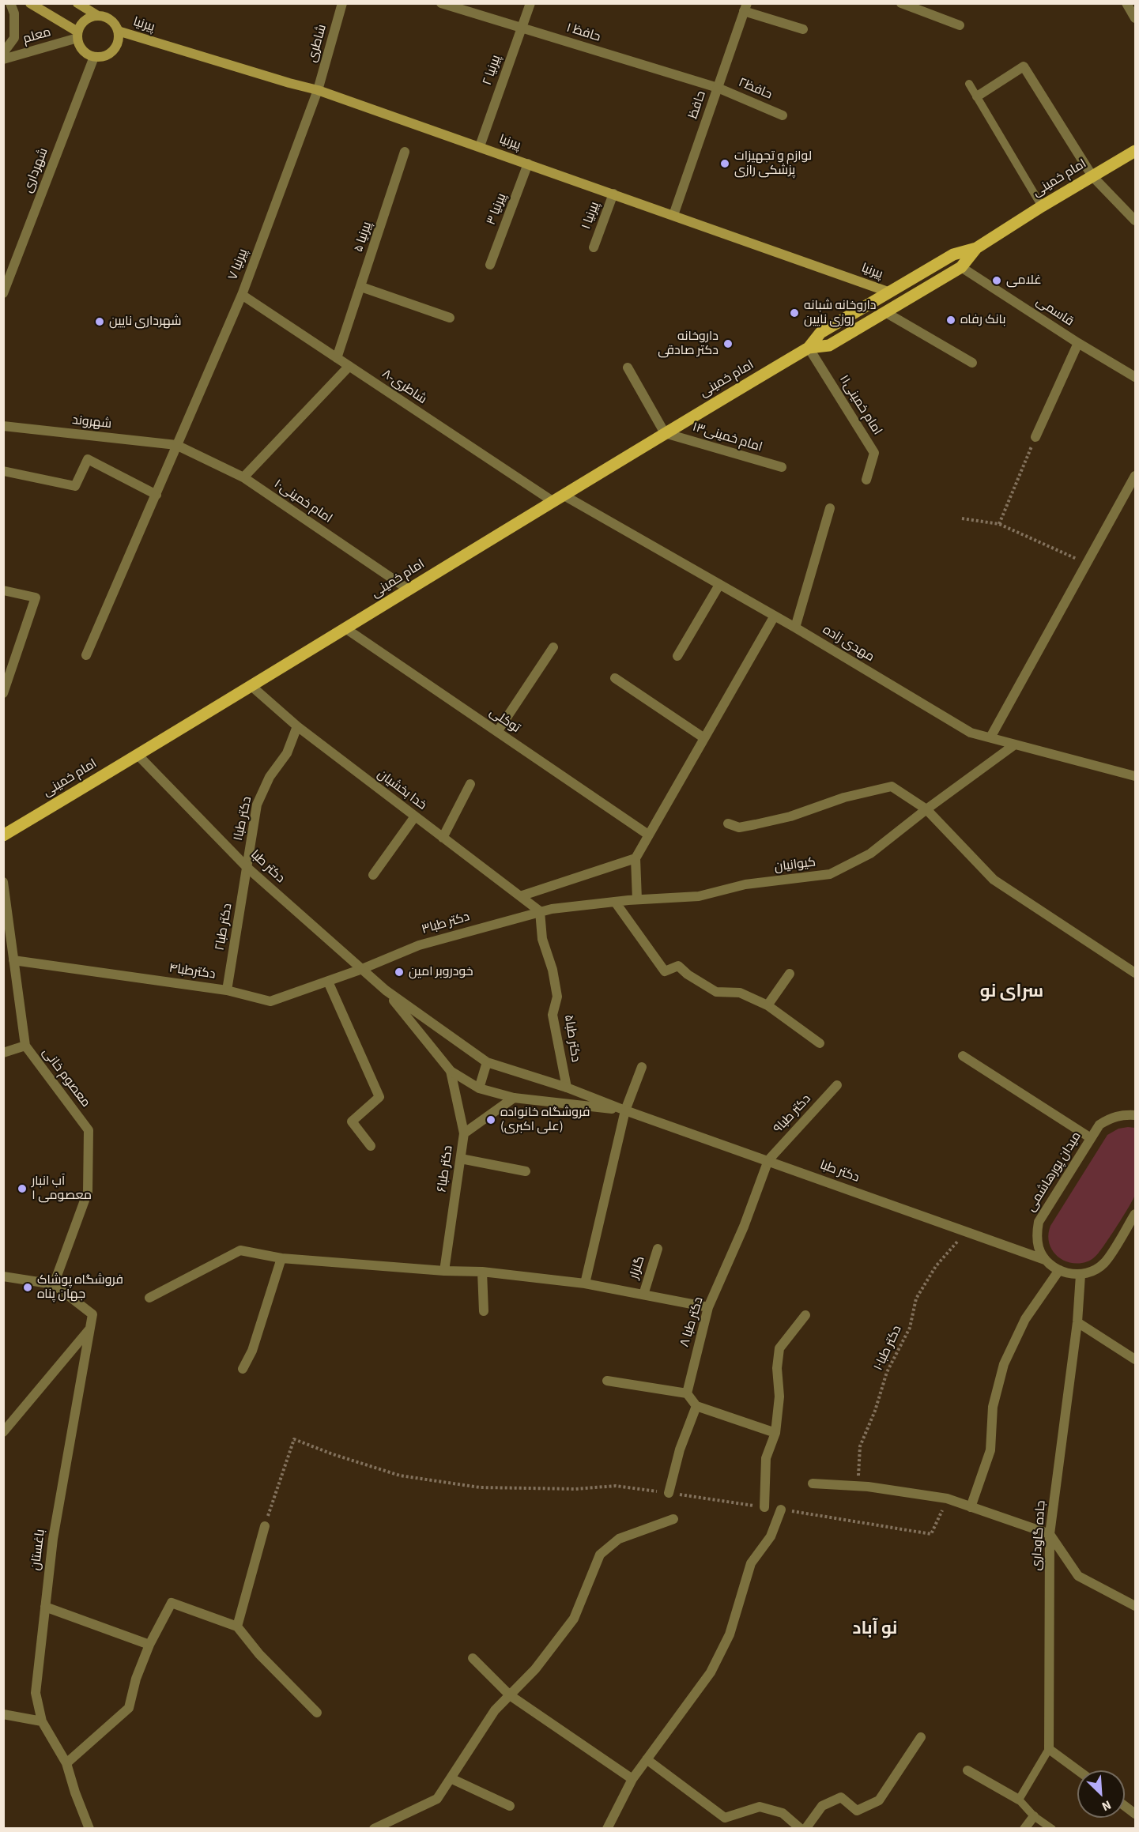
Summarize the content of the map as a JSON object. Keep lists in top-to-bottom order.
{
  "streets": {
    "main road": ["پیرنیا", "امام خمینی"],
    "street": [
      "حافظ ۱",
      "معلم",
      "شاطری",
      "پیرنیا ۲",
      "حافظ۲",
      "حافظ",
      "شهرداری",
      "پیرنیا ۳",
      "پیرنیا ۱",
      "پیرنیا ۵",
      "پیرنیا ۷",
      "قاسمی",
      "۸-شاطری",
      "امام خمینی۱۱",
      "شهروند",
      "امام خمینی۱۳",
      "امام خمینی۱۰",
      "مهدی زاده",
      "توکلی",
      "خدا بخشیان",
      "دکتر طبا۱",
      "کیوانیان",
      "دکتر طبا",
      "دکتر طبا۳",
      "دکتر طبا۲",
      "دکترطبا۴",
      "دکتر طبا۵",
      "معصوم خانی",
      "دکتر طبا۹",
      "دکتر طبا۶",
      "میدان پورهاشمی",
      "گلزار",
      "دکتر طبا ۸",
      "جاده گاوداری",
      "باغستان"
    ],
    "path": ["دکتر طبا۱۰"]
  },
  "crossings": [
    ["پیرنیا", "معلم"],
    ["پیرنیا", "شاطری"],
    ["پیرنیا", "پیرنیا ۲"],
    ["پیرنیا", "حافظ"],
    ["پیرنیا", "شهرداری"],
    ["پیرنیا", "امام خمینی"],
    ["پیرنیا", "پیرنیا ۳"],
    ["پیرنیا", "پیرنیا ۱"],
    ["پیرنیا", "پیرنیا ۷"],
    ["حافظ ۱", "پیرنیا ۲"],
    ["حافظ ۱", "حافظ۲"],
    ["حافظ ۱", "حافظ"],
    ["معلم", "شهرداری"],
    ["شاطری", "پیرنیا ۷"],
    ["حافظ۲", "حافظ"],
    ["امام خمینی", "قاسمی"],
    ["امام خمینی", "۸-شاطری"],
    ["امام خمینی", "امام خمینی۱۱"],
    ["امام خمینی", "امام خمینی۱۳"],
    ["امام خمینی", "امام خمینی۱۰"],
    ["امام خمینی", "مهدی زاده"],
    ["امام خمینی", "توکلی"],
    ["امام خمینی", "خدا بخشیان"],
    ["امام خمینی", "دکتر طبا"],
    ["پیرنیا ۵", "۸-شاطری"],
    ["پیرنیا ۷", "۸-شاطری"],
    ["پیرنیا ۷", "شهروند"],
    ["پیرنیا ۷", "امام خمینی۱۰"],
    ["۸-شاطری", "مهدی زاده"],
    ["شهروند", "امام خمینی۱۰"],
    ["مهدی زاده", "کیوانیان"],
    ["خدا بخشیان", "دکتر طبا۱"],
    ["خدا بخشیان", "کیوانیان"],
    ["خدا بخشیان", "دکتر طبا۳"],
    ["خدا بخشیان", "دکتر طبا۵"],
    ["دکتر طبا۱", "دکتر طبا"],
    ["دکتر طبا۱", "دکتر طبا۲"],
    ["کیوانیان", "دکتر طبا۳"],
    ["کیوانیان", "دکتر طبا۵"],
    ["دکتر طبا", "دکتر طبا۳"],
    ["دکتر طبا", "دکتر طبا۲"],
    ["دکتر طبا", "دکترطبا۴"],
    ["دکتر طبا", "دکتر طبا۵"],
    ["دکتر طبا", "دکتر طبا۹"],
    ["دکتر طبا", "دکتر طبا۶"],
    ["دکتر طبا", "میدان پورهاشمی"],
    ["دکتر طبا", "دکتر طبا ۸"],
    ["دکتر طبا", "دکتر طبا۱۰"],
    ["دکتر طبا۳", "دکترطبا۴"],
    ["دکتر طبا۳", "دکتر طبا۵"],
    ["دکتر طبا۲", "دکترطبا۴"],
    ["دکترطبا۴", "معصوم خانی"],
    ["معصوم خانی", "باغستان"],
    ["دکتر طبا۹", "دکتر طبا ۸"]
  ],
  "districts": ["سرای نو", "نو آباد"],
  "places": [
    "لوازم و تجهیزات پزشکی رازی",
    "غلامی",
    "داروخانه شبانه روزی نایین",
    "بانک رفاه",
    "شهرداری نایین",
    "داروخانه دکتر صادقی",
    "خودروبر امین",
    "فروشگاه خانواده (علی اکبری)",
    "آب انبار معصومی ۱",
    "فروشگاه پوشاک جهان پناه"
  ],
  "north": "bottom right"
}
